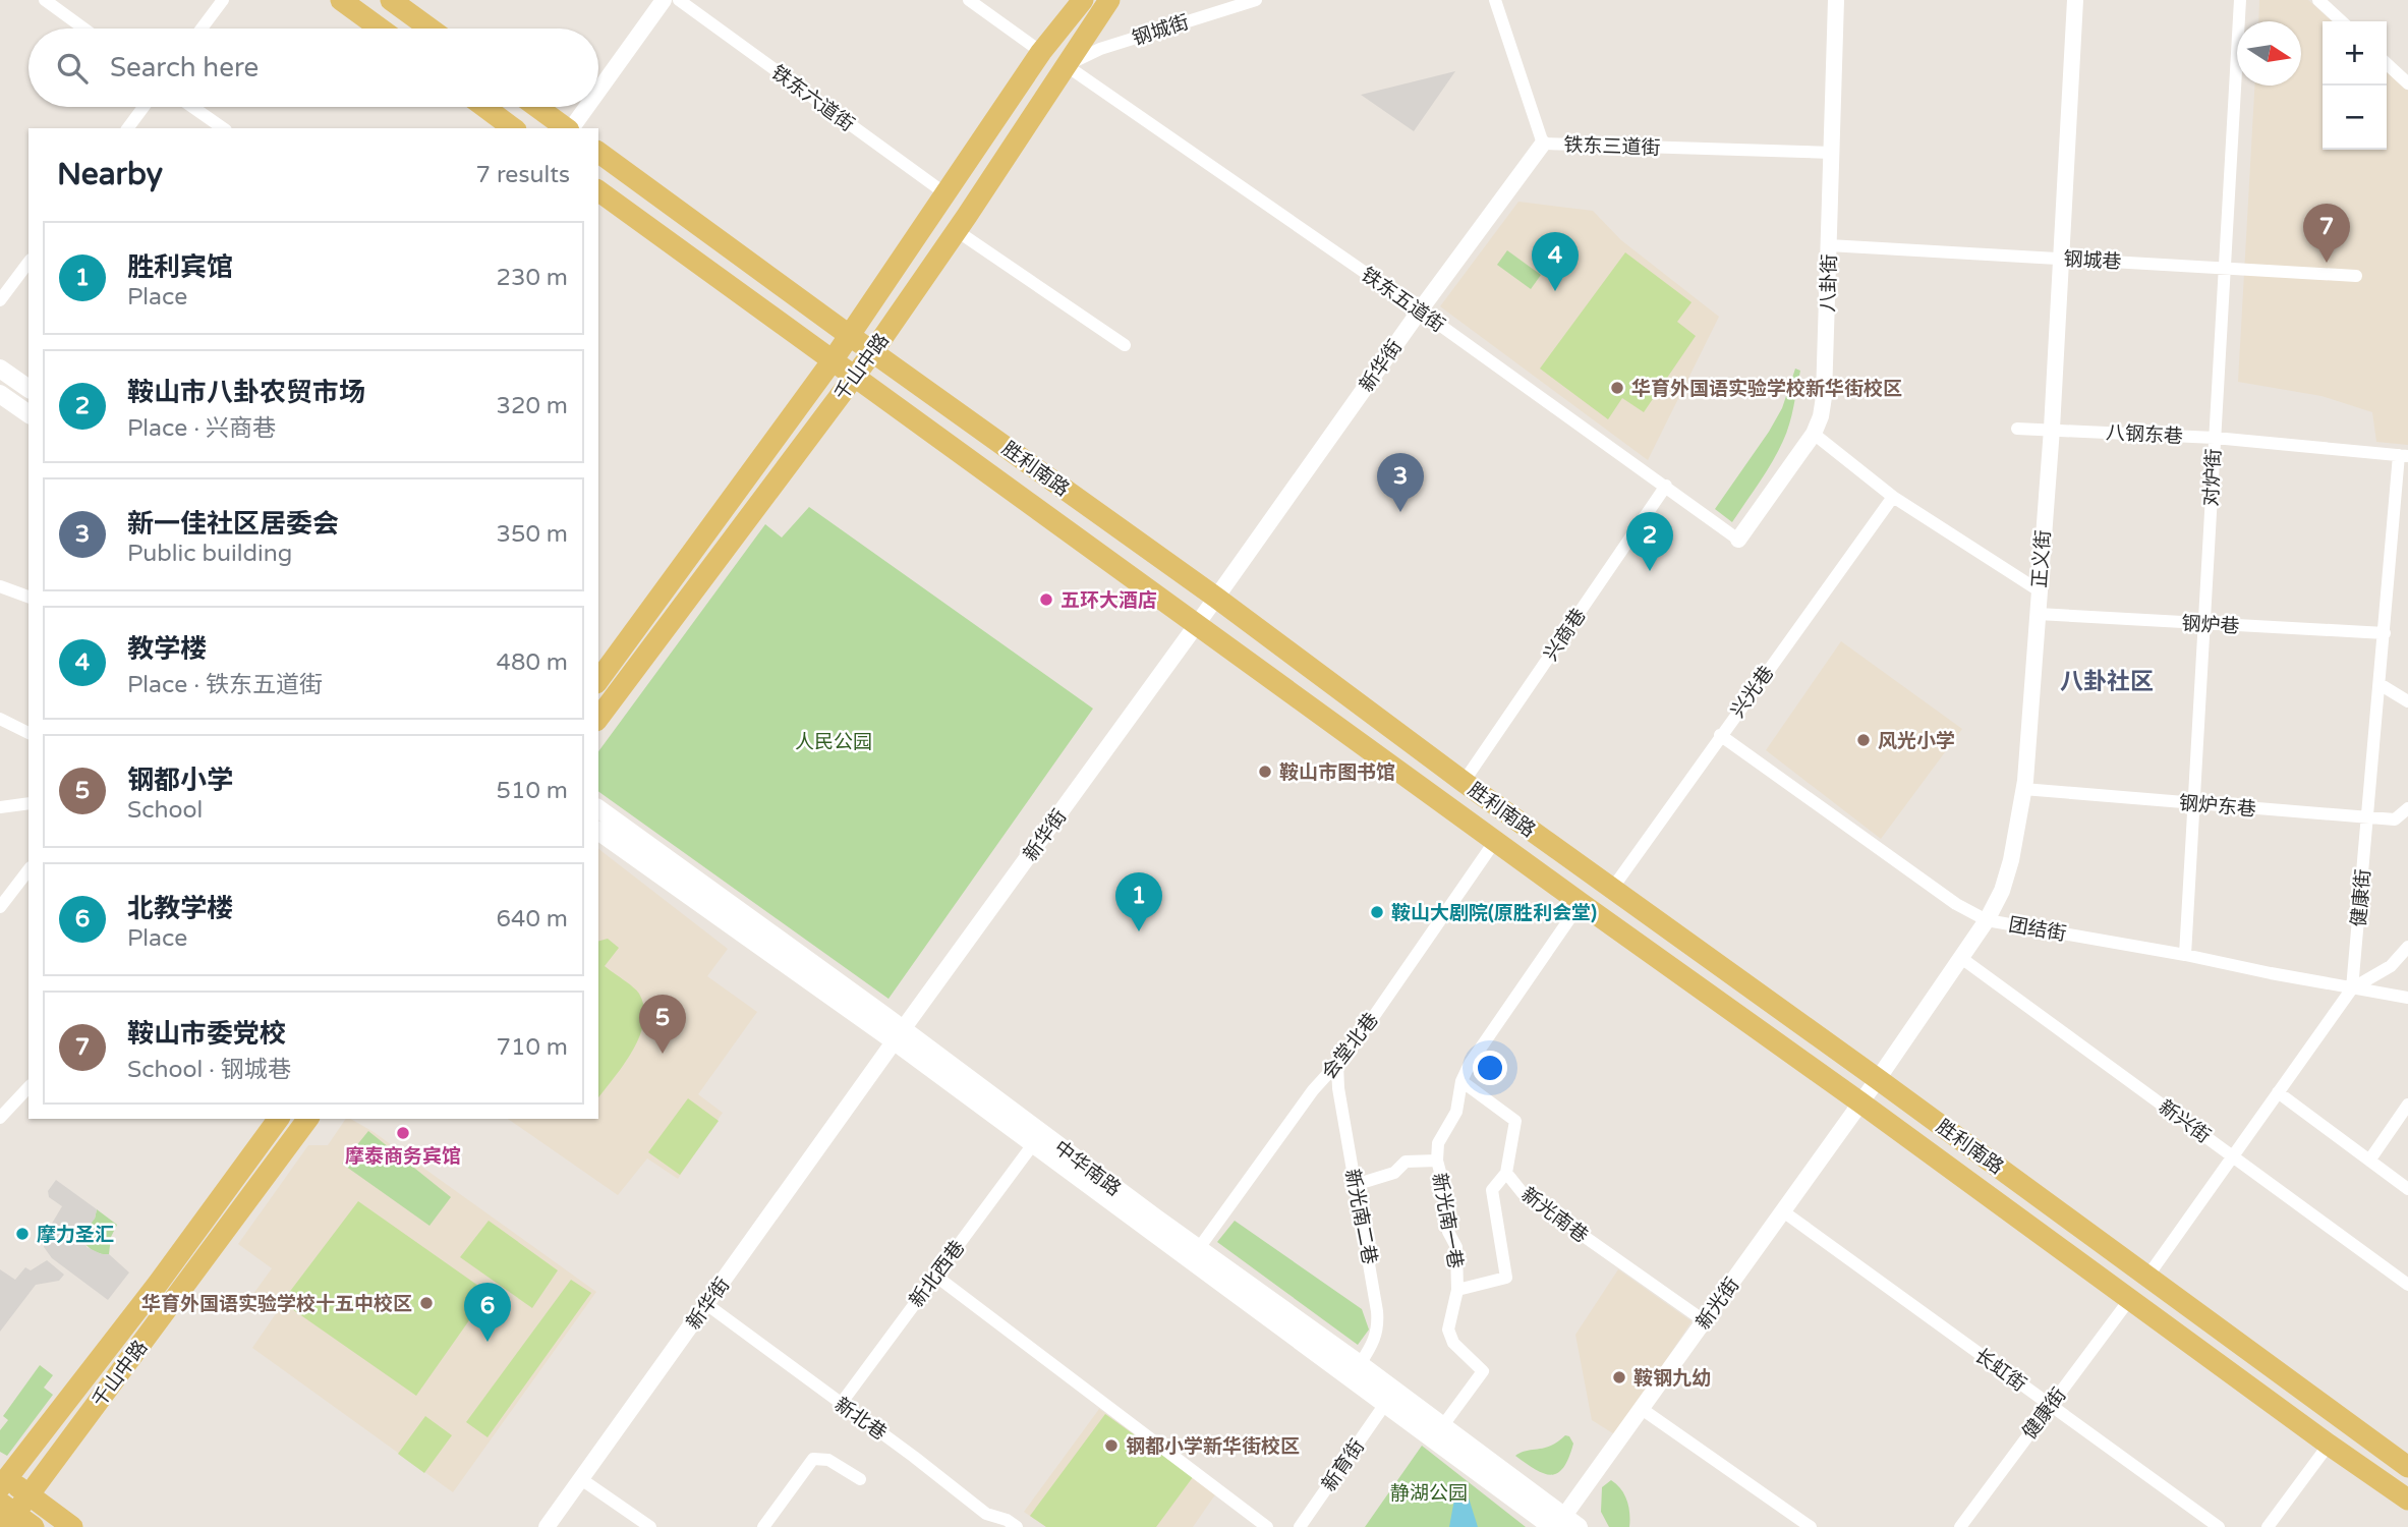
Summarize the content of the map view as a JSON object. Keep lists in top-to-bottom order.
{
  "streets": {
    "main road": ["千山中路", "胜利南路", "中华南路"],
    "street": [
      "钢城街",
      "铁东六道街",
      "铁东三道街",
      "钢城巷",
      "八卦街",
      "铁东五道街",
      "新华街",
      "八钢东巷",
      "对炉街",
      "正义街",
      "钢炉巷",
      "兴商巷",
      "兴光巷",
      "钢炉东巷",
      "健康街",
      "团结街",
      "会堂北巷",
      "新兴街",
      "新光南巷",
      "新光南二巷",
      "新光南一巷",
      "新北西巷",
      "新光街",
      "长虹街",
      "新北巷",
      "新育街"
    ]
  },
  "crossings": [
    ["钢城街", "铁东五道街"],
    ["钢城街", "千山中路"],
    ["铁东六道街", "千山中路"],
    ["铁东三道街", "八卦街"],
    ["铁东三道街", "新华街"],
    ["钢城巷", "八卦街"],
    ["钢城巷", "对炉街"],
    ["钢城巷", "正义街"],
    ["八卦街", "铁东五道街"],
    ["铁东五道街", "新华街"],
    ["铁东五道街", "千山中路"],
    ["铁东五道街", "兴商巷"],
    ["新华街", "胜利南路"],
    ["新华街", "中华南路"],
    ["新华街", "新北巷"],
    ["千山中路", "胜利南路"],
    ["八钢东巷", "对炉街"],
    ["八钢东巷", "正义街"],
    ["八钢东巷", "健康街"],
    ["胜利南路", "正义街"],
    ["胜利南路", "兴商巷"],
    ["胜利南路", "兴光巷"],
    ["胜利南路", "健康街"],
    ["胜利南路", "会堂北巷"],
    ["胜利南路", "新光南一巷"],
    ["胜利南路", "新光街"],
    ["对炉街", "钢炉巷"],
    ["对炉街", "钢炉东巷"],
    ["对炉街", "团结街"],
    ["正义街", "钢炉巷"],
    ["正义街", "钢炉东巷"],
    ["正义街", "团结街"],
    ["正义街", "新兴街"],
    ["正义街", "新光街"],
    ["钢炉巷", "健康街"],
    ["兴光巷", "团结街"],
    ["钢炉东巷", "健康街"],
    ["健康街", "团结街"],
    ["健康街", "长虹街"],
    ["会堂北巷", "中华南路"],
    ["会堂北巷", "新光南二巷"],
    ["中华南路", "新光南二巷"],
    ["中华南路", "新光南一巷"],
    ["中华南路", "新光街"],
    ["新光南巷", "新光南一巷"],
    ["新光南巷", "新光街"],
    ["新北西巷", "新北巷"],
    ["新光街", "长虹街"]
  ],
  "districts": ["八卦社区"],
  "parks": ["人民公园", "静湖公园"],
  "places": [
    "华育外国语实验学校新华街校区",
    "五环大酒店",
    "风光小学",
    "鞍山市图书馆",
    "鞍山大剧院(原胜利会堂)",
    "摩泰商务宾馆",
    "摩力圣汇",
    "华育外国语实验学校十五中校区",
    "鞍钢九幼",
    "钢都小学新华街校区"
  ],
  "north": "right",
  "page": {
    "map_buttons": ["+", "−"],
    "search": "Search here",
    "heading": ["Nearby", "7 results"],
    "pins": [
      "7",
      "4",
      "3",
      "2",
      "1",
      "5",
      "6"
    ],
    "list": [
      {
        "mark": "1",
        "name": "胜利宾馆",
        "note": "Place",
        "value": "230 m"
      },
      {
        "mark": "2",
        "name": "鞍山市八卦农贸市场",
        "note": "Place · 兴商巷",
        "value": "320 m"
      },
      {
        "mark": "3",
        "name": "新一佳社区居委会",
        "note": "Public building",
        "value": "350 m"
      },
      {
        "mark": "4",
        "name": "教学楼",
        "note": "Place · 铁东五道街",
        "value": "480 m"
      },
      {
        "mark": "5",
        "name": "钢都小学",
        "note": "School",
        "value": "510 m"
      },
      {
        "mark": "6",
        "name": "北教学楼",
        "note": "Place",
        "value": "640 m"
      },
      {
        "mark": "7",
        "name": "鞍山市委党校",
        "note": "School · 钢城巷",
        "value": "710 m"
      }
    ]
  }
}
